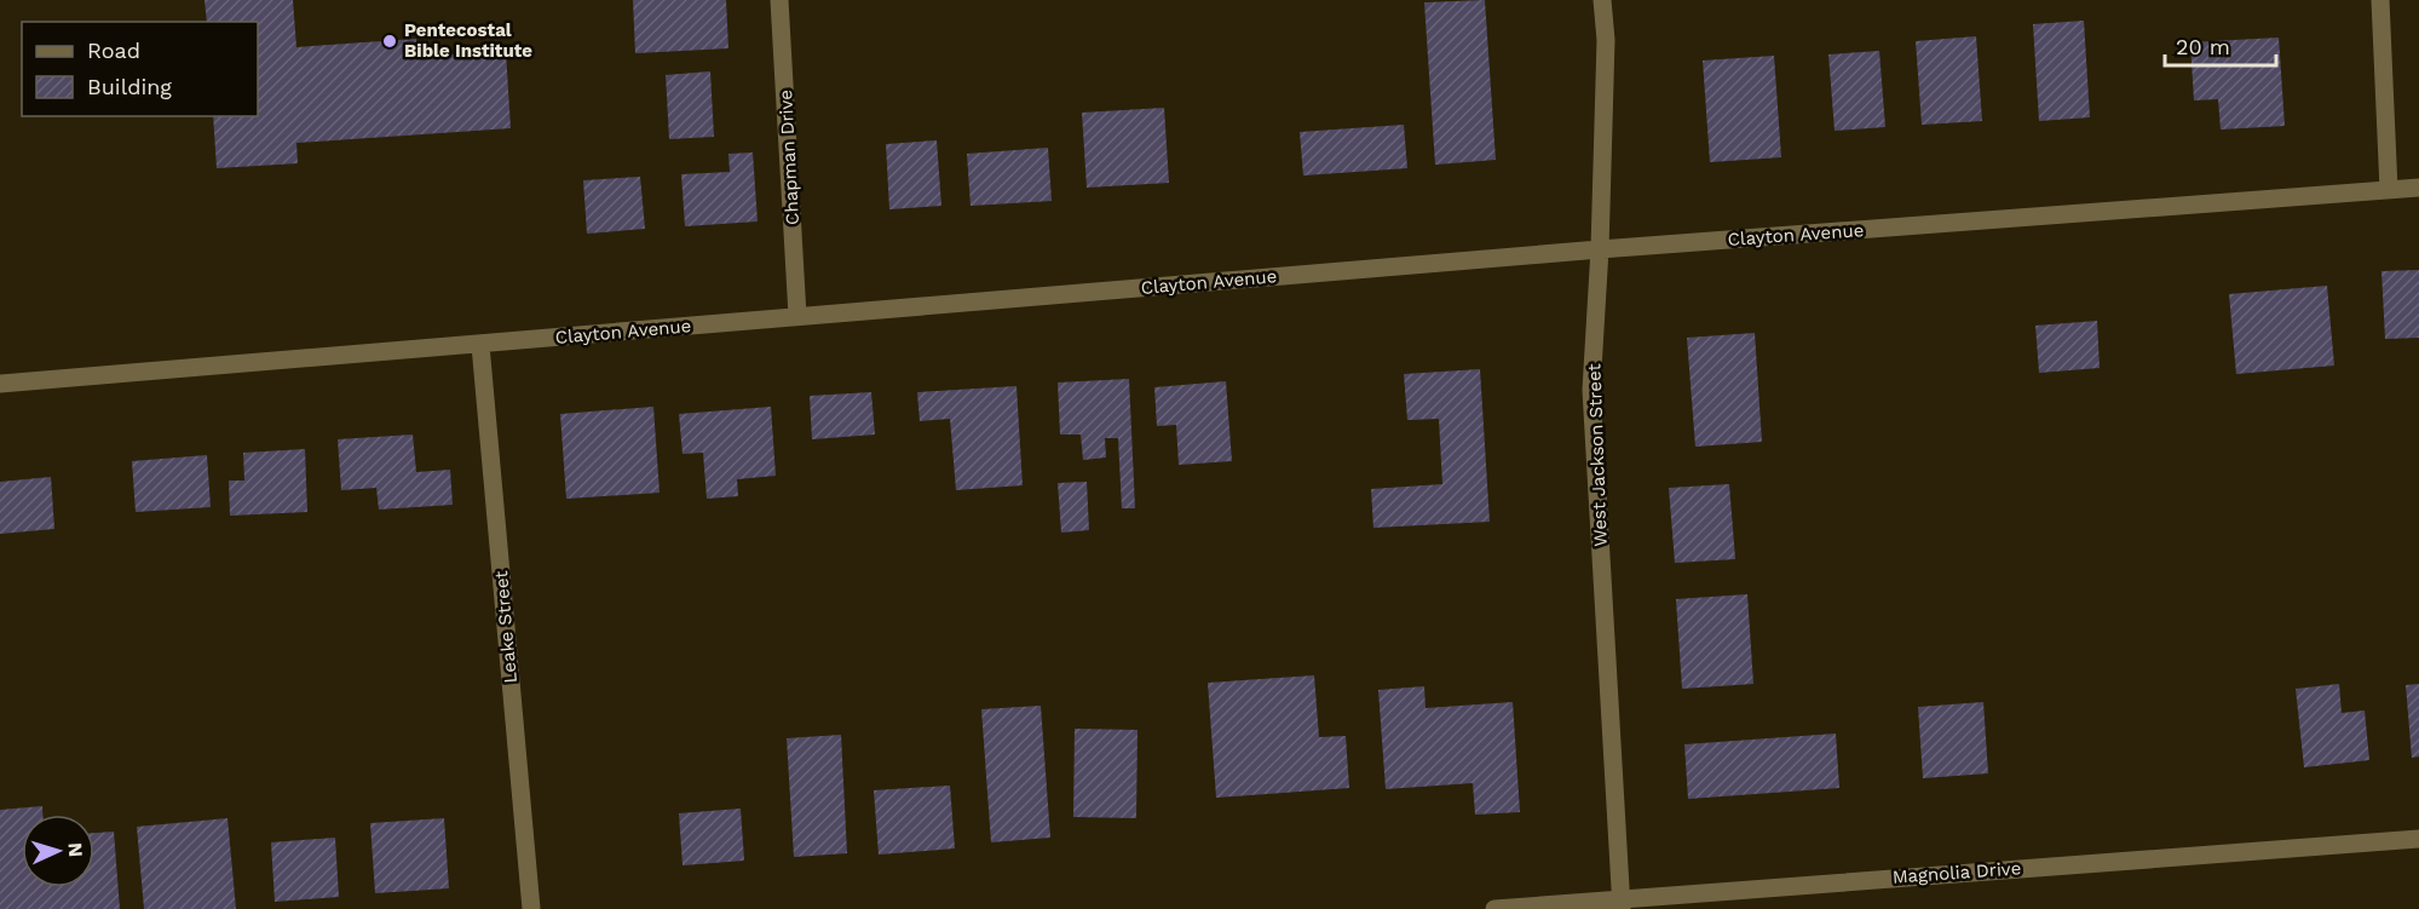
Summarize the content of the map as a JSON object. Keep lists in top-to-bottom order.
{
  "streets": {
    "street": [
      "Chapman Drive",
      "Clayton Avenue",
      "West Jackson Street",
      "Leake Street",
      "Magnolia Drive"
    ]
  },
  "crossings": [
    ["Chapman Drive", "Clayton Avenue"],
    ["Clayton Avenue", "West Jackson Street"],
    ["Clayton Avenue", "Leake Street"],
    ["West Jackson Street", "Magnolia Drive"]
  ],
  "places": ["Pentecostal Bible Institute"],
  "legend": ["Road", "Building"],
  "scale_bar": "20 m",
  "north": "right"
}
